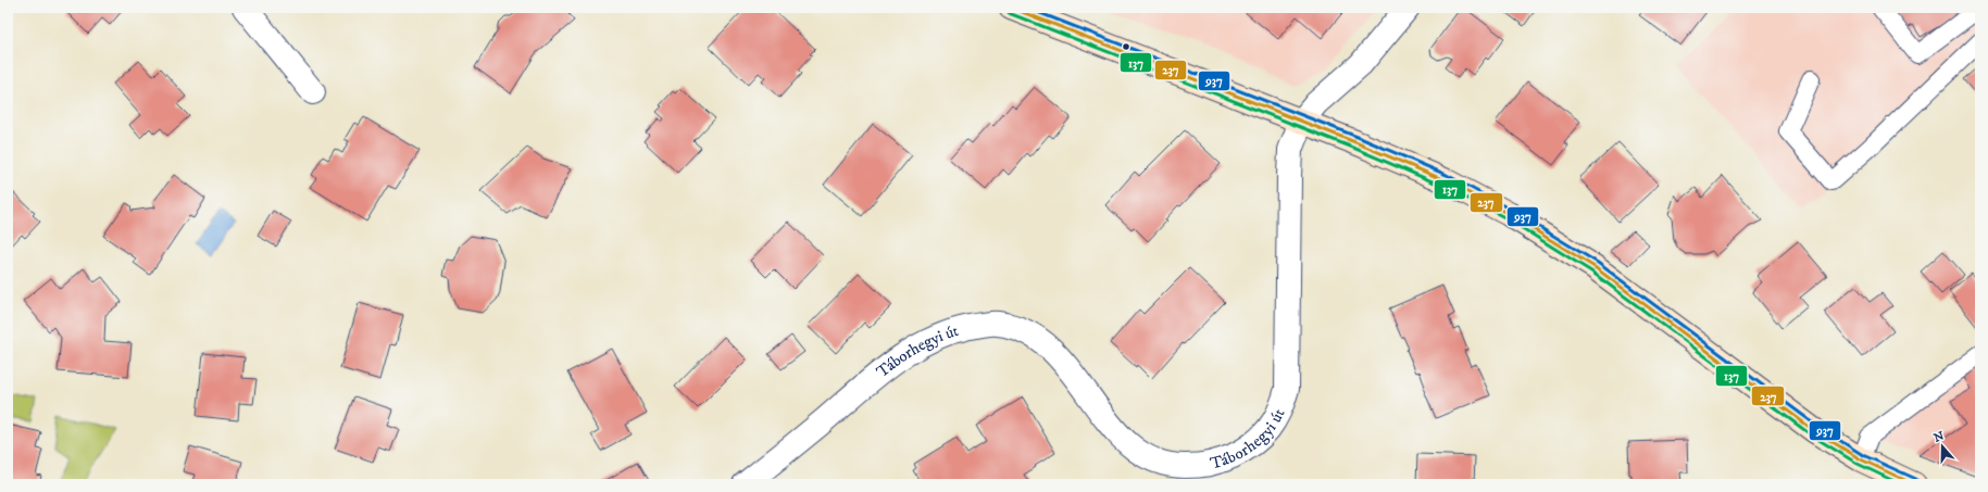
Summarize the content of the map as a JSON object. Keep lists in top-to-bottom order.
{
  "streets": {
    "street": ["Táborhegyi út"]
  },
  "lines": ["transit line 237", "transit line 937", "transit line 137"],
  "north": "top"
}
